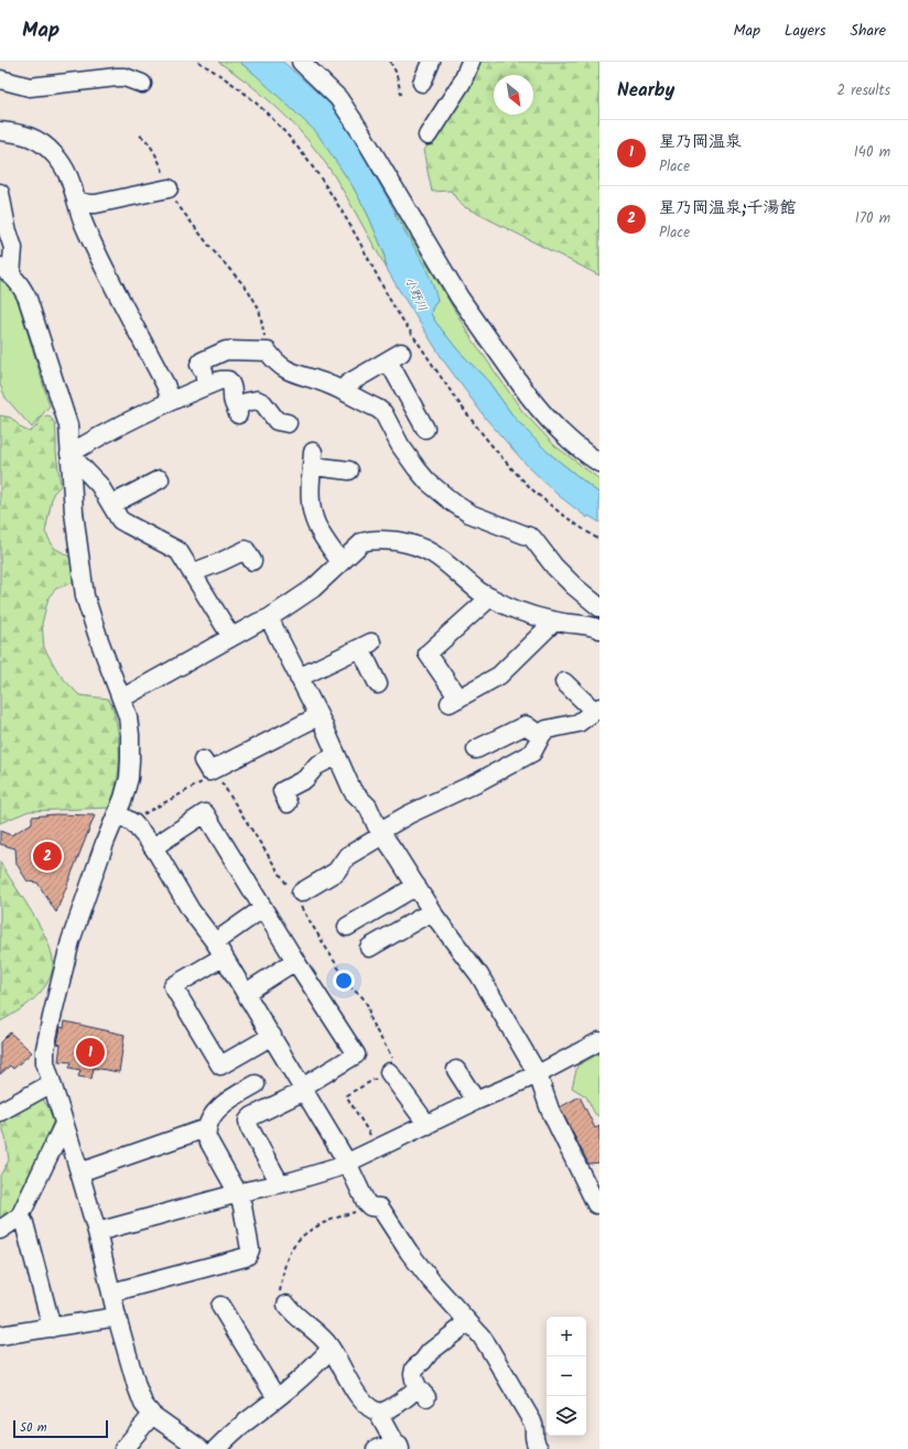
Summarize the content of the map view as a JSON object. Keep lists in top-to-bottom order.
{
  "water": ["小野川"],
  "scale_bar": "50 m",
  "north": "bottom right",
  "page": {
    "header": "Map",
    "nav": ["Map", "Layers", "Share"],
    "heading": ["Nearby", "2 results"],
    "list": [
      {
        "mark": "1",
        "name": "星乃岡温泉",
        "note": "Place",
        "value": "140 m"
      },
      {
        "mark": "2",
        "name": "星乃岡温泉;千湯館",
        "note": "Place",
        "value": "170 m"
      }
    ],
    "pins": ["2", "1"],
    "map_buttons": ["+", "−"],
    "scale": "50 m"
  }
}
